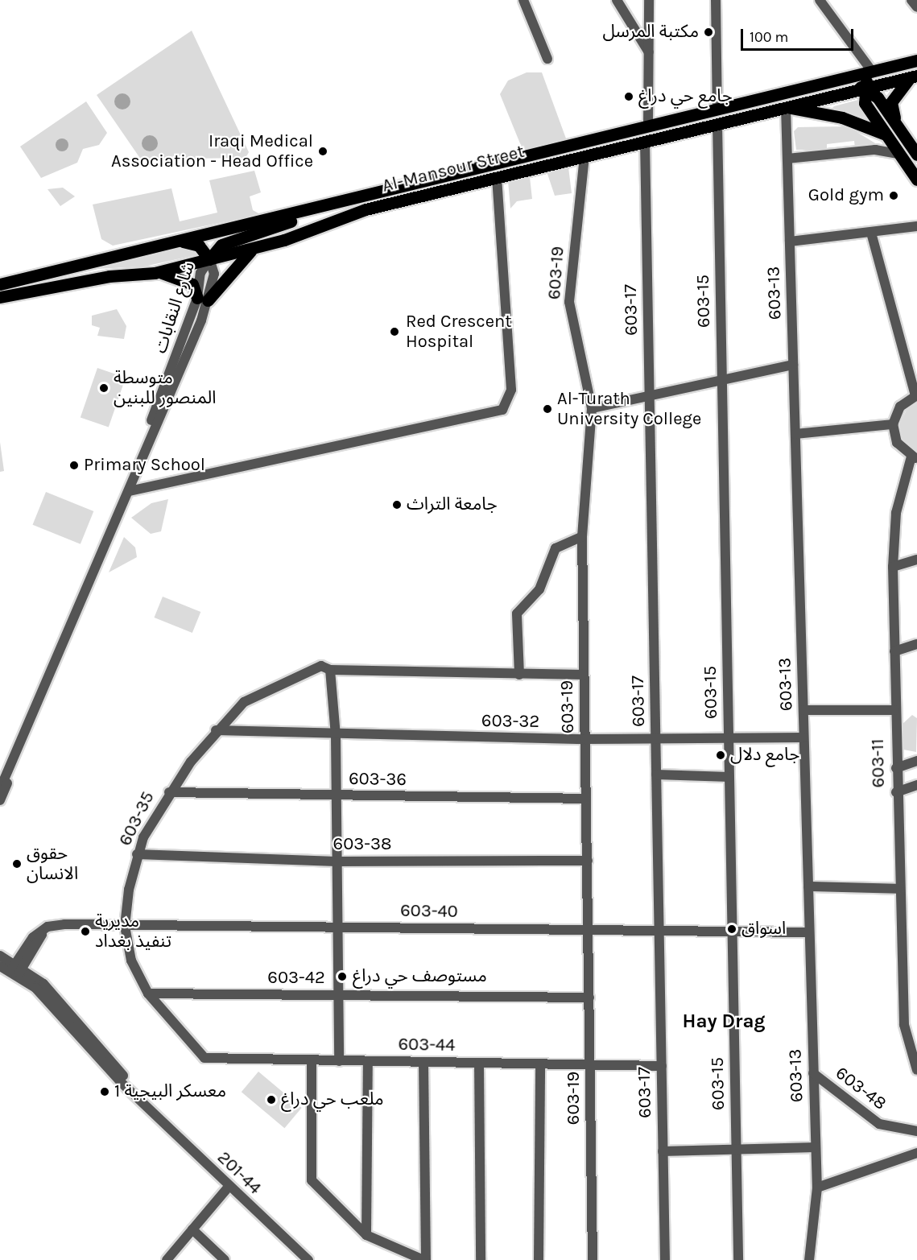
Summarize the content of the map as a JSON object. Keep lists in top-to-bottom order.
{
  "streets": {
    "main road": ["Al-Mansour Street"],
    "street": [
      "603-19",
      "603-13",
      "603-15",
      "شارع النقابات",
      "603-17",
      "603-32",
      "603-11",
      "603-36",
      "603-35",
      "603-38",
      "603-40",
      "603-42",
      "603-44",
      "603-48",
      "201-44"
    ]
  },
  "crossings": [
    ["Al-Mansour Street", "603-19"],
    ["Al-Mansour Street", "603-13"],
    ["Al-Mansour Street", "603-15"],
    ["Al-Mansour Street", "شارع النقابات"],
    ["Al-Mansour Street", "603-17"],
    ["603-19", "603-32"],
    ["603-19", "603-36"],
    ["603-19", "603-35"],
    ["603-19", "603-38"],
    ["603-19", "603-40"],
    ["603-19", "603-42"],
    ["603-19", "603-44"],
    ["603-13", "603-32"],
    ["603-13", "603-40"],
    ["603-13", "603-48"],
    ["603-15", "603-32"],
    ["603-15", "603-40"],
    ["603-17", "603-32"],
    ["603-17", "603-40"],
    ["603-17", "603-44"],
    ["603-32", "603-35"],
    ["603-36", "603-35"],
    ["603-35", "603-38"],
    ["603-35", "603-40"],
    ["603-35", "603-42"],
    ["603-35", "603-44"],
    ["603-40", "201-44"]
  ],
  "districts": ["Hay Drag"],
  "places": [
    "مكتبة المرسل",
    "جامع حي دراغ",
    "Iraqi Medical Association - Head Office",
    "Gold gym",
    "Red Crescent Hospital",
    "متوسطة المنصور للبنين",
    "Al-Turath University College",
    "Primary School",
    "جامعة التراث",
    "جامع دلال",
    "حقوق الانسان",
    "اسواق",
    "مديرية تنفيذ بغداد",
    "مستوصف حي دراغ",
    "معسكر البيجية 1",
    "ملعب حي دراغ"
  ],
  "scale_bar": "100 m"
}
